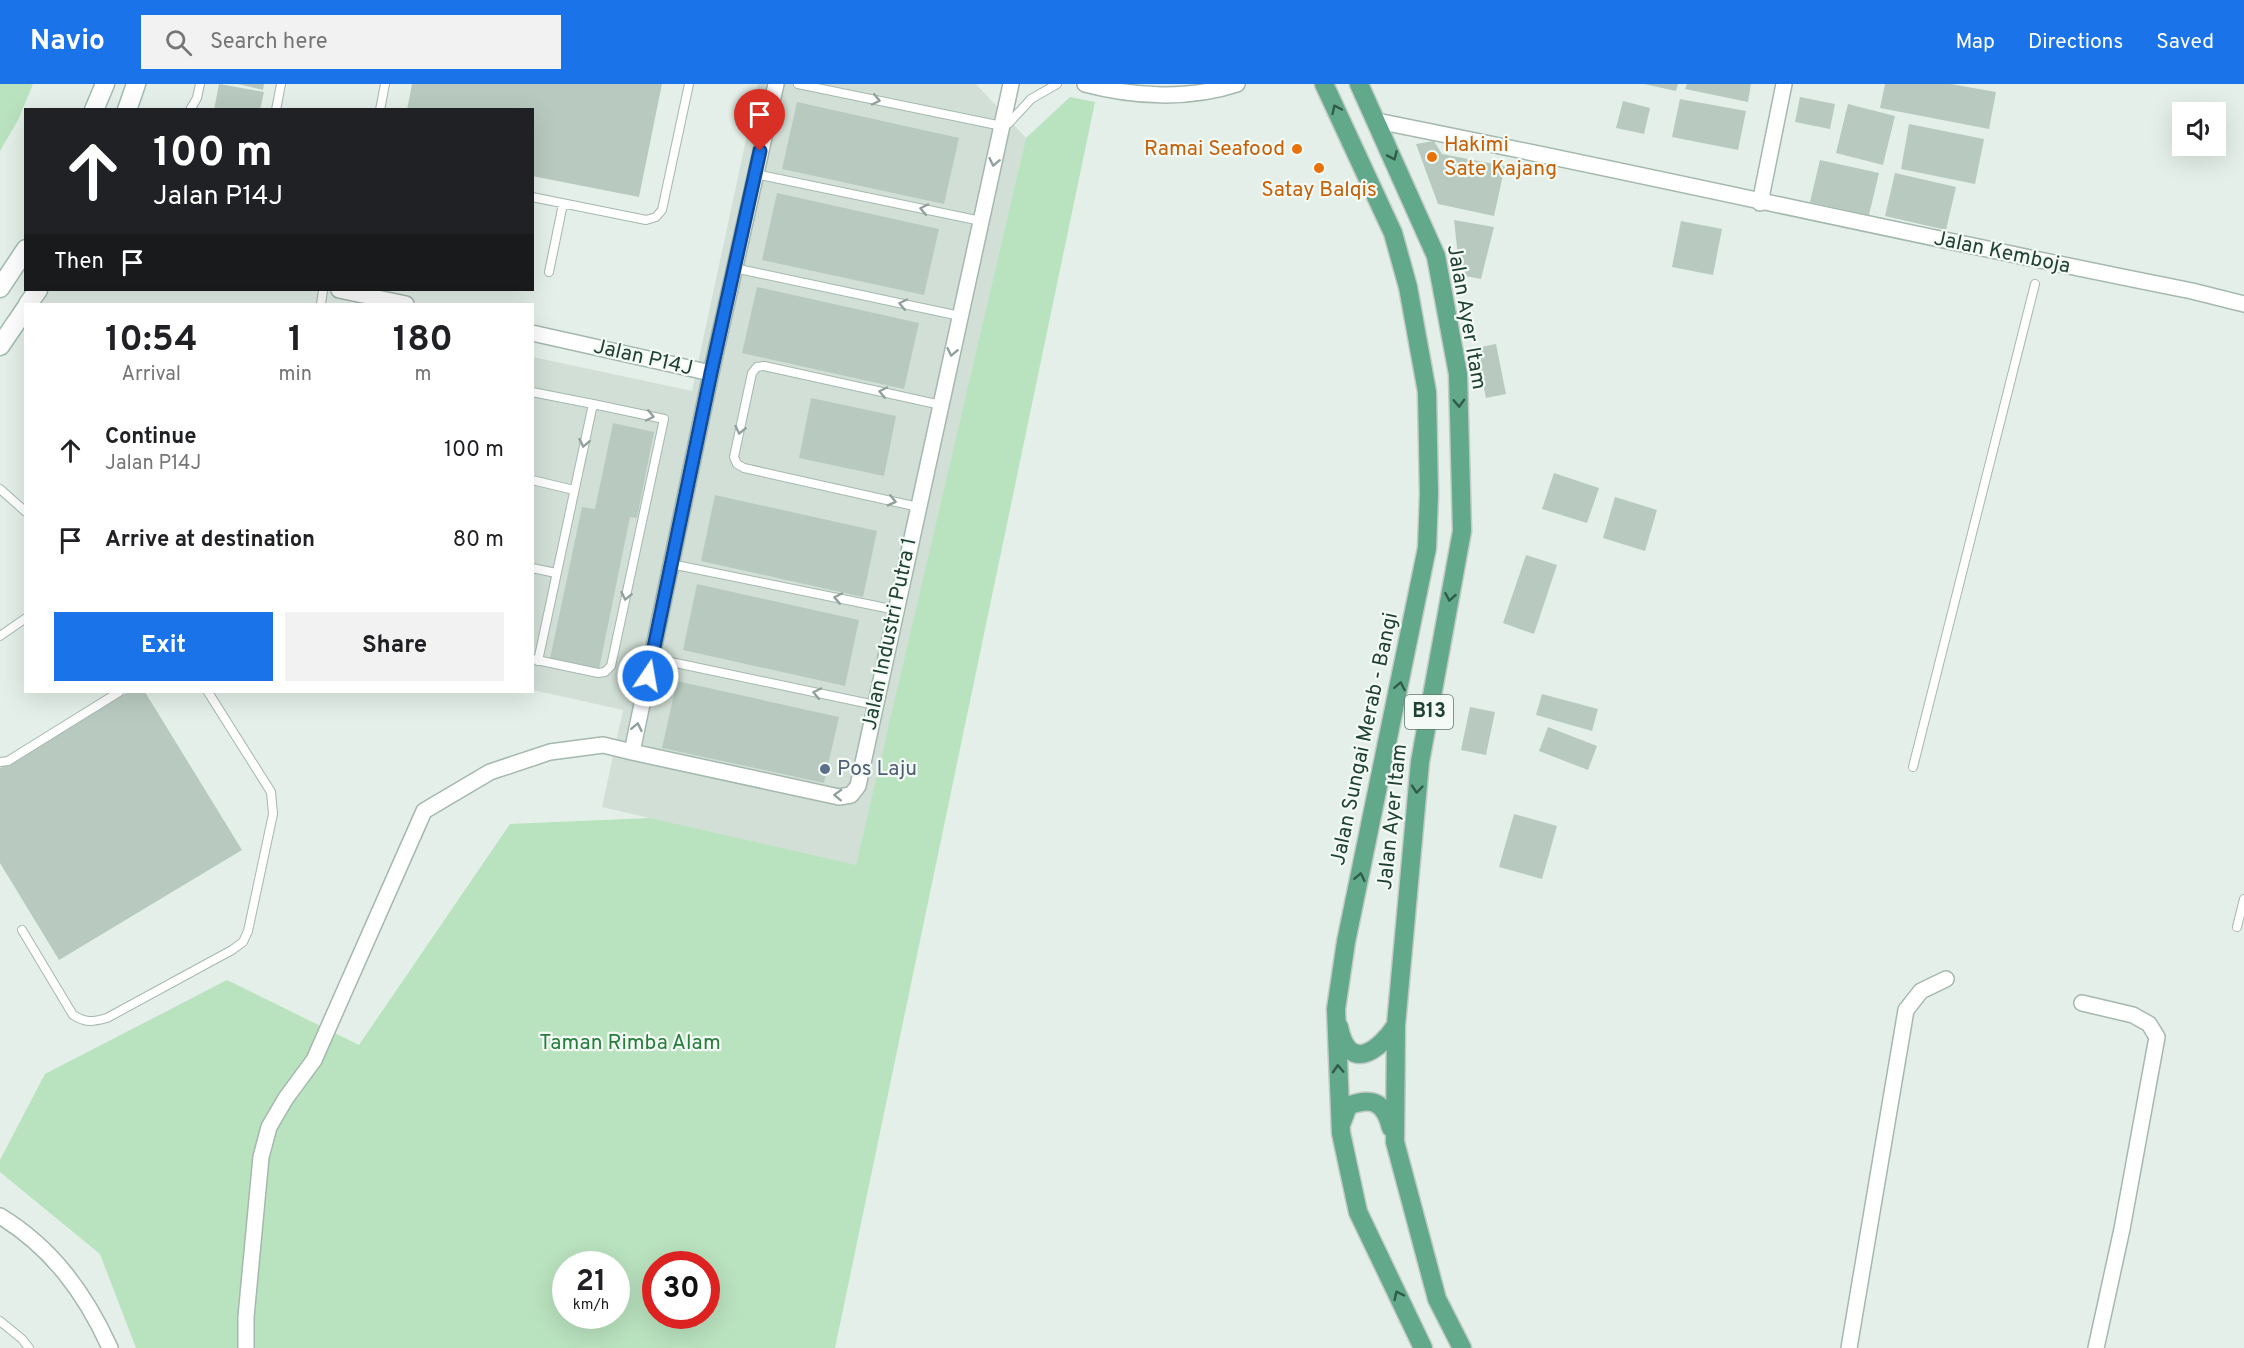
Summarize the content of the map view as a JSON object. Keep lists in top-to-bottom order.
{
  "streets": {
    "main road": ["Jalan Ayer Itam", "B13", "Jalan Sungai Merab - Bangi"],
    "street": ["Jalan Kemboja", "Jalan P14J", "Jalan Industri Putra 1"]
  },
  "crossings": [
    ["Jalan Kemboja", "Jalan Ayer Itam"]
  ],
  "one_way": ["Jalan Ayer Itam", "Jalan Sungai Merab - Bangi"],
  "parks": ["Taman Rimba Alam"],
  "places": [
    "Ramai Seafood",
    "Hakimi Sate Kajang",
    "Satay Balqis",
    "Pos Laju"
  ],
  "page": {
    "header": "Navio",
    "search": "Search here",
    "nav": ["Map", "Directions", "Saved"],
    "turn": ["100 m", "Jalan P14J"],
    "then": "Then",
    "eta": [
      "10:54",
      "Arrival",
      "1",
      "min",
      "180",
      "m"
    ],
    "list": [
      {
        "name": "Continue",
        "note": "Jalan P14J",
        "value": "100 m"
      },
      {
        "name": "Arrive at destination",
        "value": "80 m"
      }
    ],
    "buttons": ["Exit", "Share"],
    "speed": "21 km/h",
    "limit": "30"
  }
}
